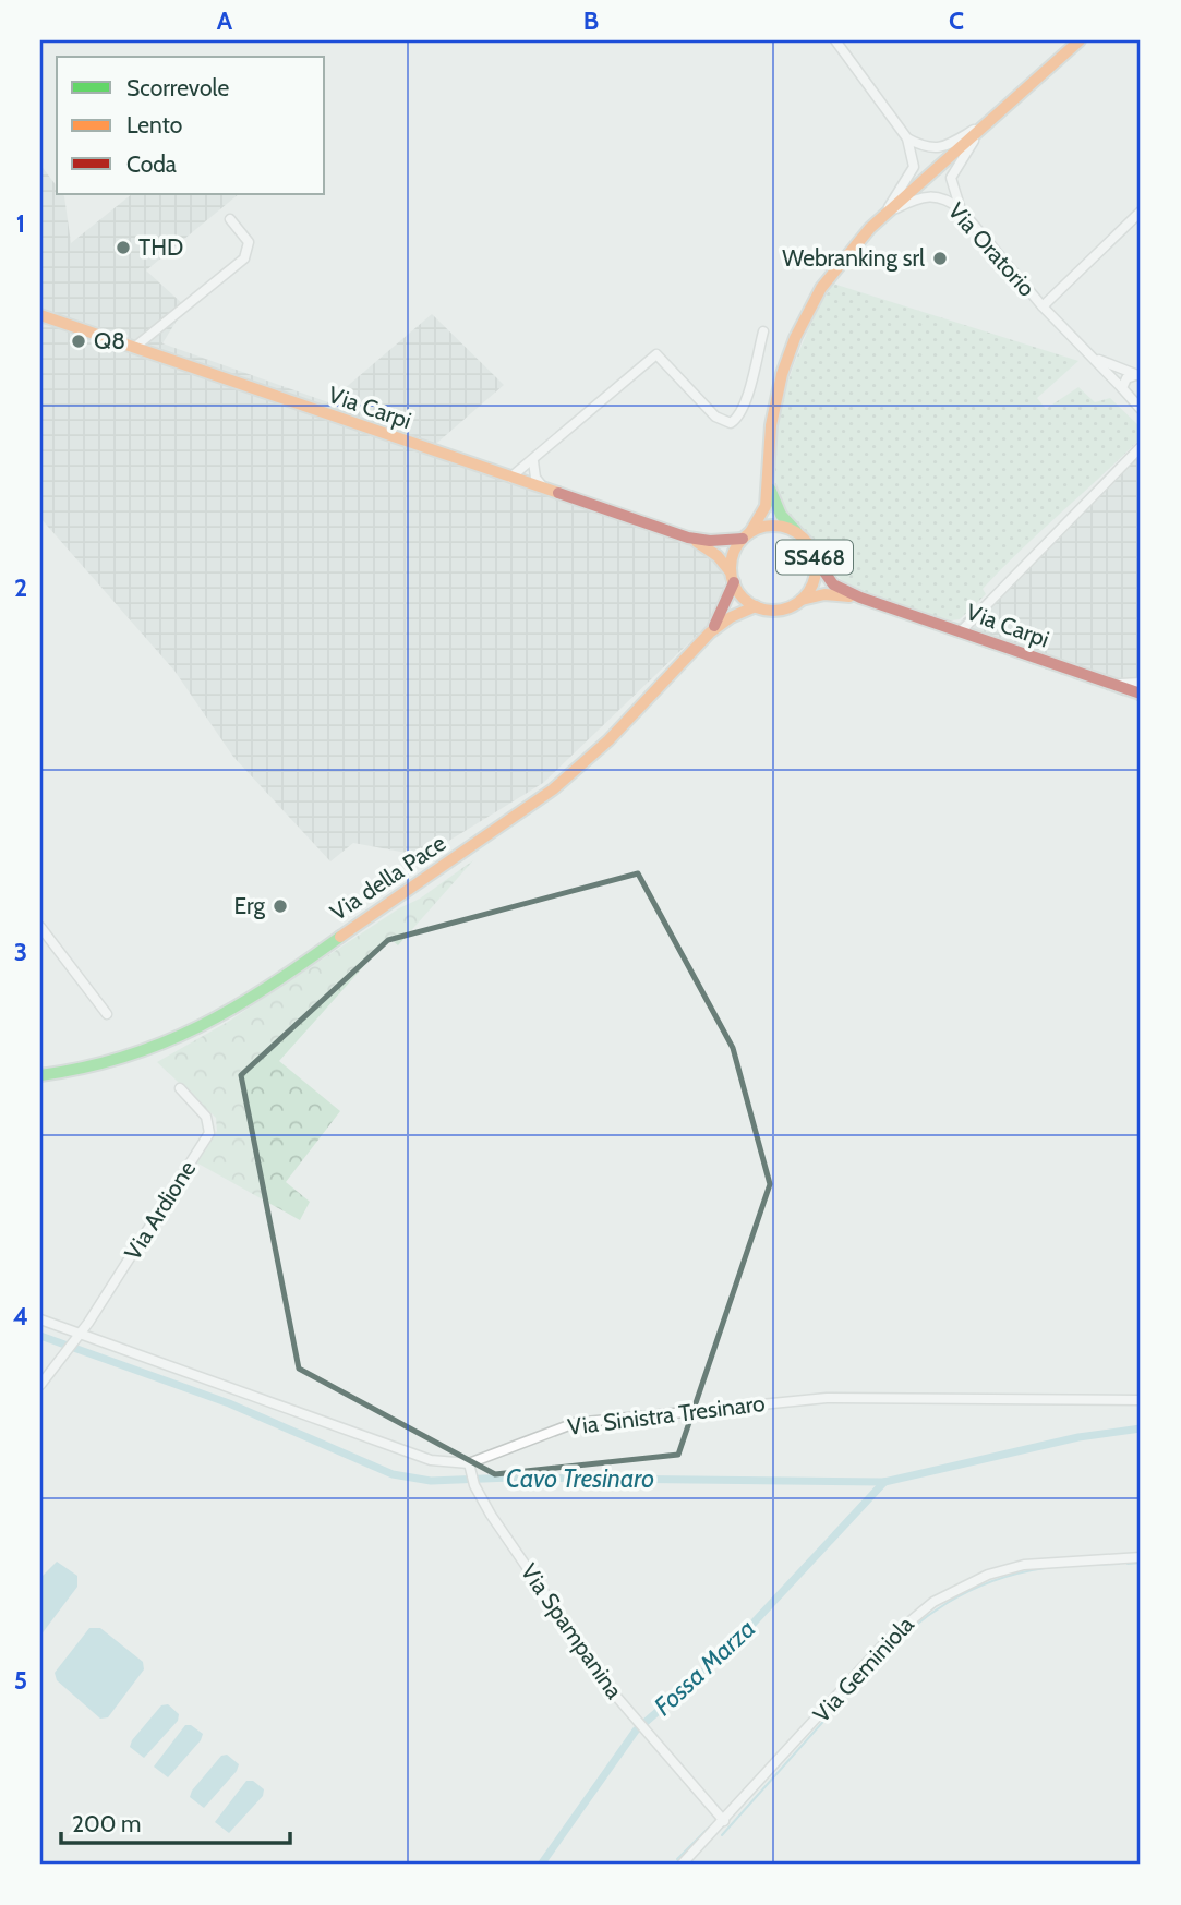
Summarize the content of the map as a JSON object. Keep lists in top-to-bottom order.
{
  "streets": {
    "main road": ["Via Carpi", "SS468", "Via della Pace"],
    "street": [
      "Via Oratorio",
      "Via Ardione",
      "Via Sinistra Tresinaro",
      "Via Spampanina",
      "Via Geminiola"
    ]
  },
  "crossings": [
    ["Via Carpi", "SS468"],
    ["Via Carpi", "Via della Pace"],
    ["SS468", "Via della Pace"],
    ["Via Ardione", "Via Sinistra Tresinaro"],
    ["Via Sinistra Tresinaro", "Via Spampanina"],
    ["Via Spampanina", "Via Geminiola"]
  ],
  "water": ["Cavo Tresinaro", "Fossa Marza"],
  "places": [
    "THD",
    "Webranking srl",
    "Q8",
    "Erg"
  ],
  "legend": ["Scorrevole", "Lento", "Coda"],
  "scale_bar": "200 m",
  "grid": {
    "columns": ["A", "B", "C"],
    "rows": [
      "1",
      "2",
      "3",
      "4",
      "5"
    ]
  }
}
